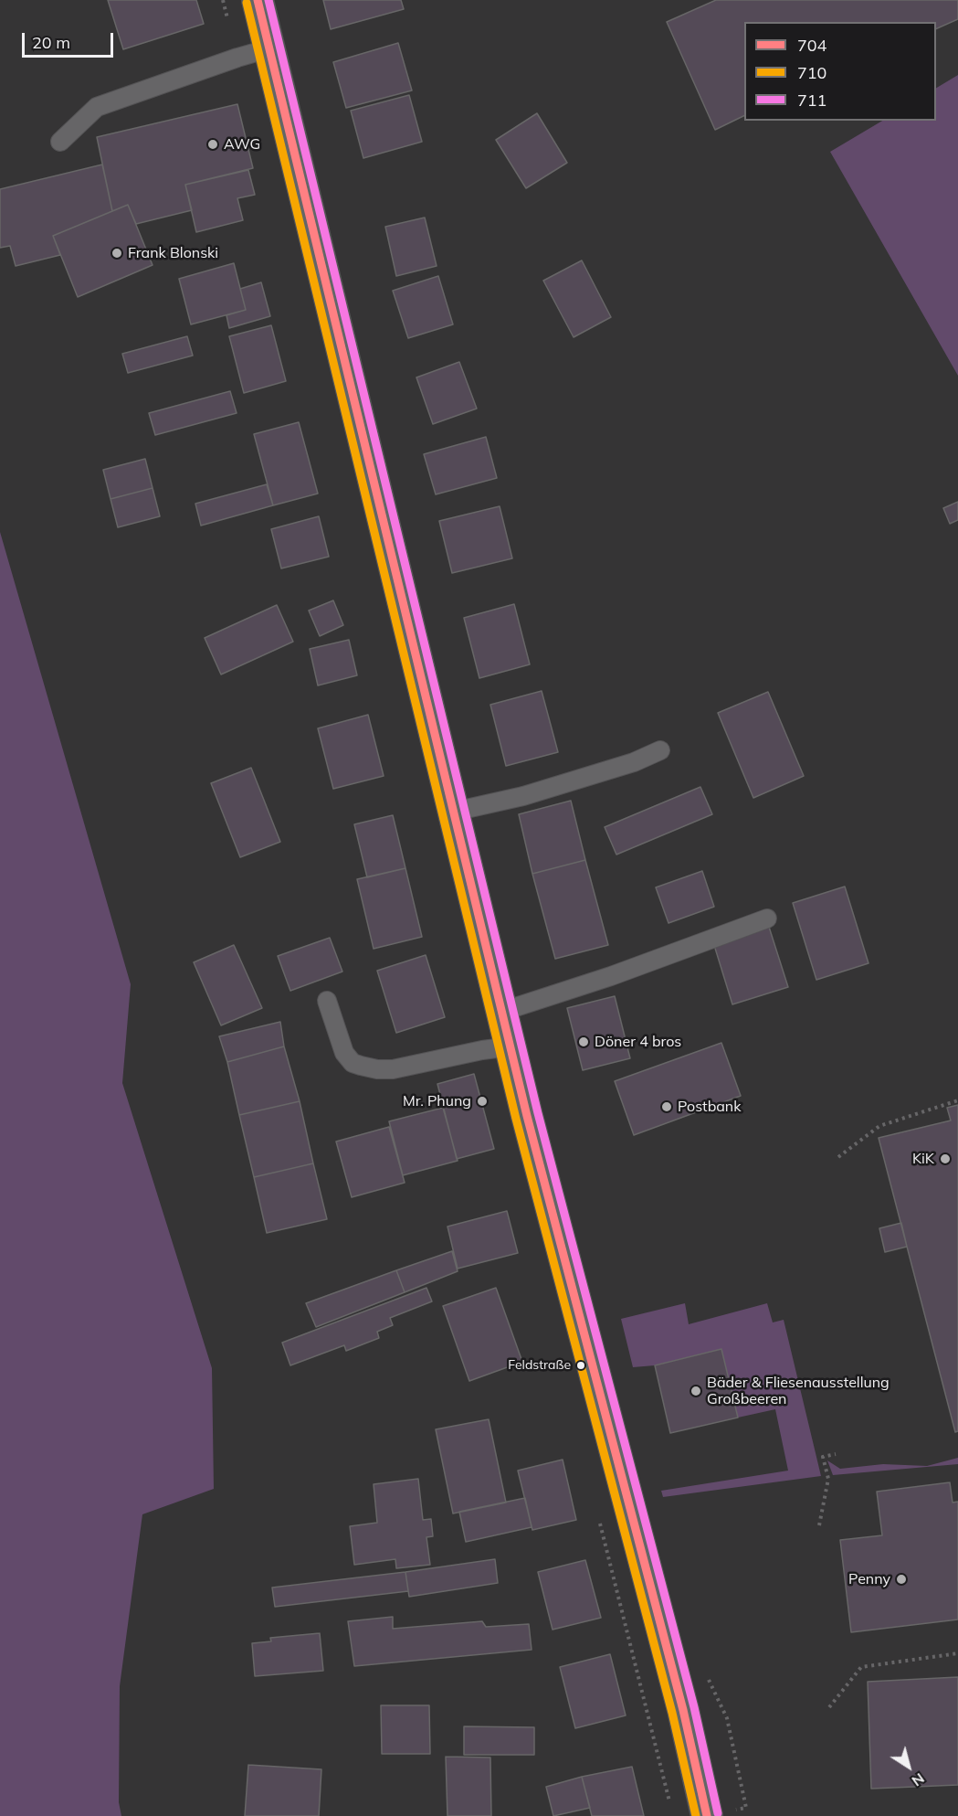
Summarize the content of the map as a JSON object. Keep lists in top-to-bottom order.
{
  "places": [
    "AWG",
    "Frank Blonski",
    "Döner 4 bros",
    "Mr. Phung",
    "Postbank",
    "KiK",
    "Feldstraße",
    "Bäder & Fliesenausstellung Großbeeren",
    "Penny"
  ],
  "lines": ["transit line 704", "transit line 711", "transit line 710"],
  "legend": ["704", "710", "711"],
  "scale_bar": "20 m",
  "north": "bottom right"
}
